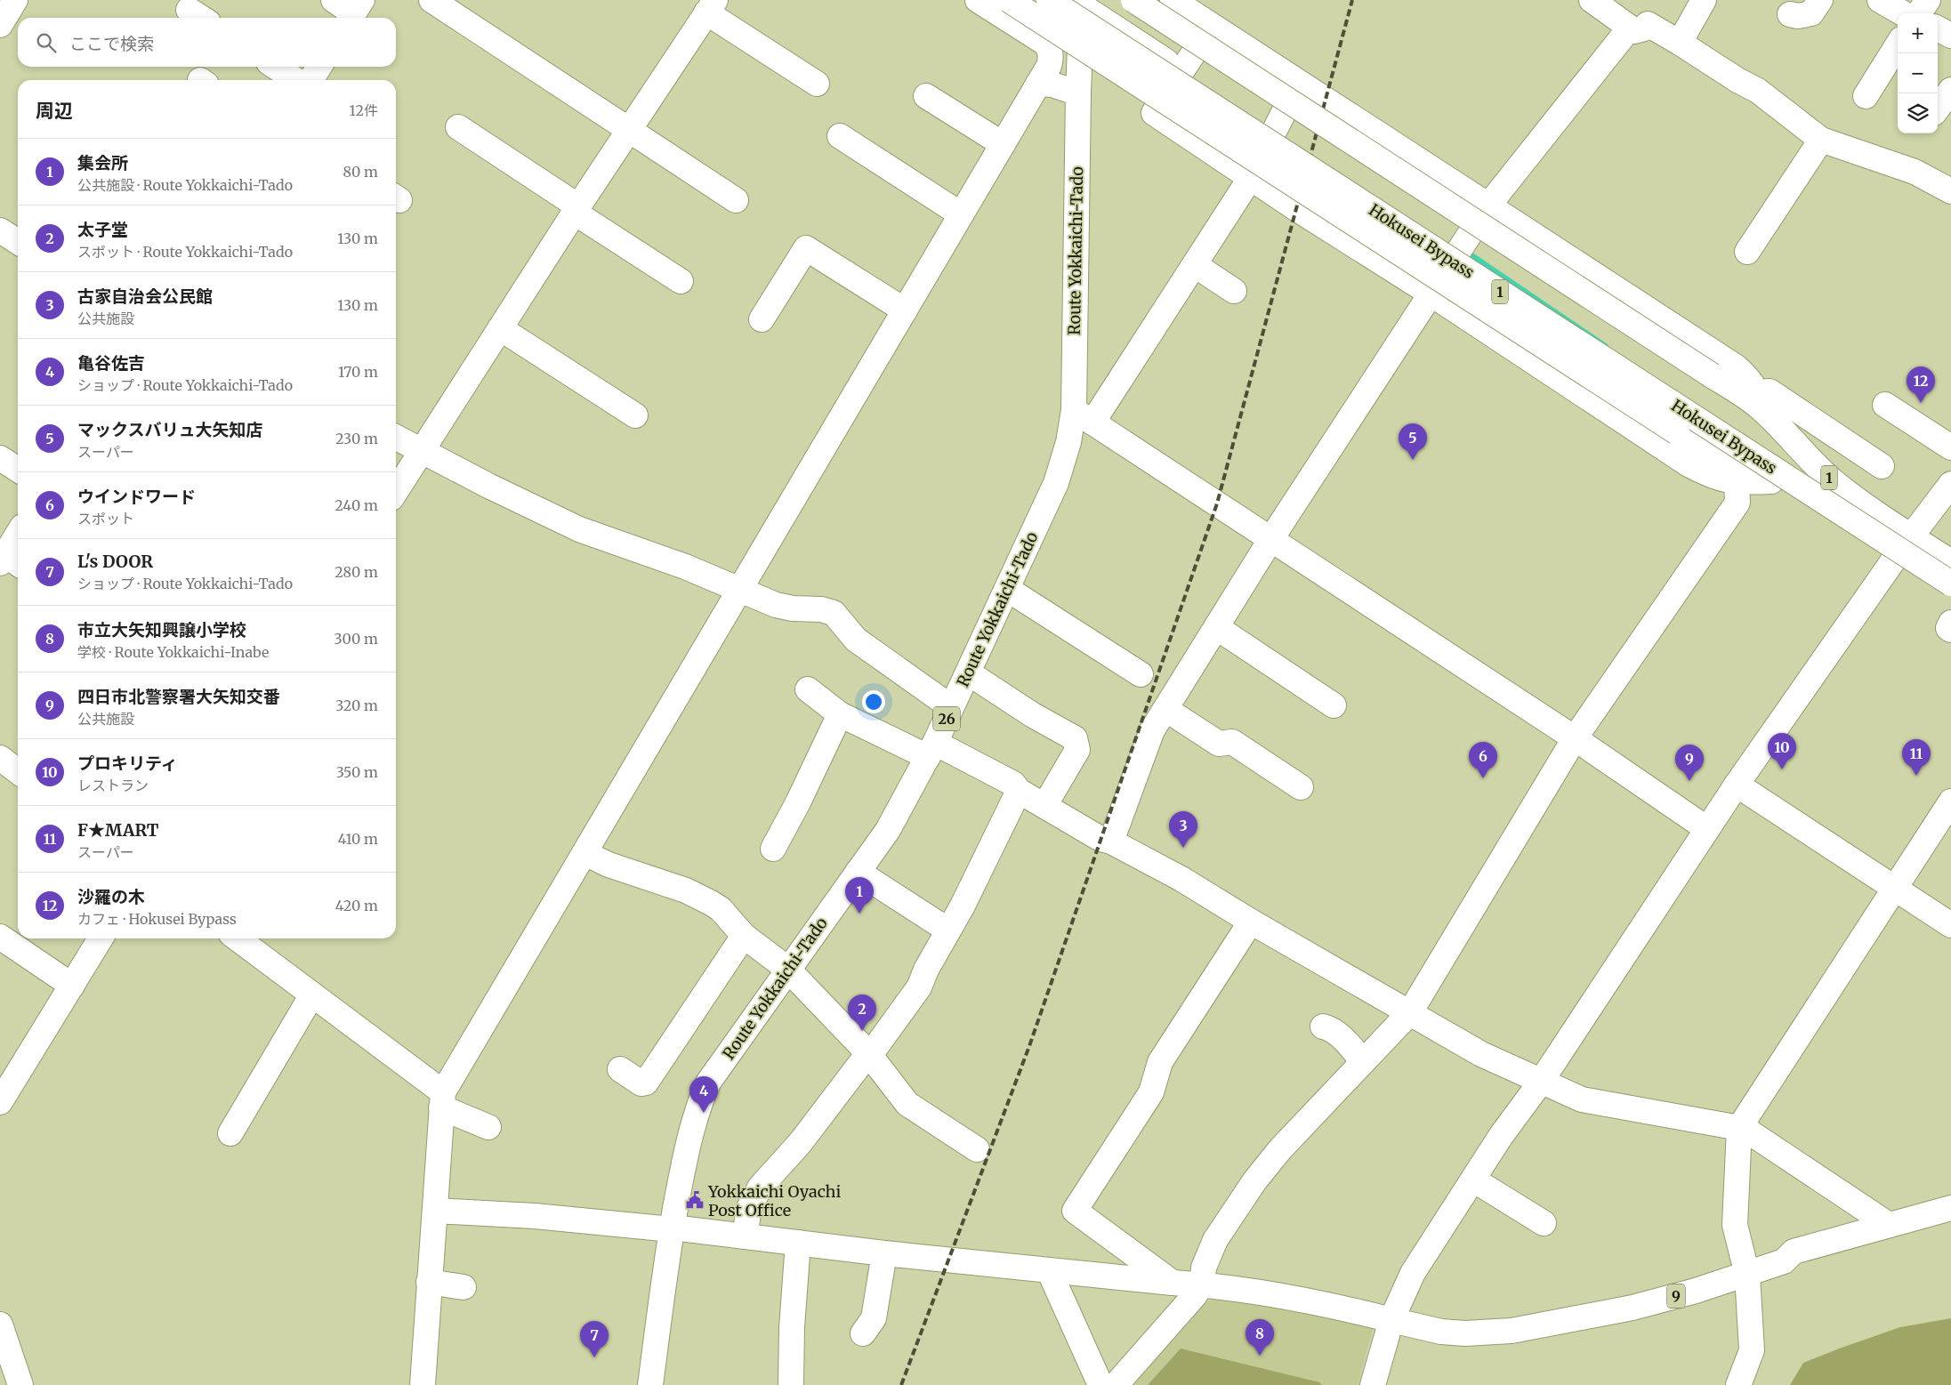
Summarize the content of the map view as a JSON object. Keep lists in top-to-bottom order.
{
  "streets": {
    "main road": [
      "Hokusei Bypass",
      "Route Yokkaichi-Tado",
      "1",
      "26",
      "9"
    ]
  },
  "places": {
    "public building": ["Yokkaichi Oyachi Post Office"]
  },
  "page": {
    "map_buttons": ["+", "−"],
    "search": "ここで検索",
    "heading": ["周辺", "12件"],
    "list": [
      {
        "mark": "1",
        "name": "集会所",
        "note": "公共施設 · Route Yokkaichi-Tado",
        "value": "80 m"
      },
      {
        "mark": "2",
        "name": "太子堂",
        "note": "スポット · Route Yokkaichi-Tado",
        "value": "130 m"
      },
      {
        "mark": "3",
        "name": "古家自治会公民館",
        "note": "公共施設",
        "value": "130 m"
      },
      {
        "mark": "4",
        "name": "亀谷佐吉",
        "note": "ショップ · Route Yokkaichi-Tado",
        "value": "170 m"
      },
      {
        "mark": "5",
        "name": "マックスバリュ大矢知店",
        "note": "スーパー",
        "value": "230 m"
      },
      {
        "mark": "6",
        "name": "ウインドワード",
        "note": "スポット",
        "value": "240 m"
      },
      {
        "mark": "7",
        "name": "L's DOOR",
        "note": "ショップ · Route Yokkaichi-Tado",
        "value": "280 m"
      },
      {
        "mark": "8",
        "name": "市立大矢知興譲小学校",
        "note": "学校 · Route Yokkaichi-Inabe",
        "value": "300 m"
      },
      {
        "mark": "9",
        "name": "四日市北警察署大矢知交番",
        "note": "公共施設",
        "value": "320 m"
      },
      {
        "mark": "10",
        "name": "プロキリティ",
        "note": "レストラン",
        "value": "350 m"
      },
      {
        "mark": "11",
        "name": "F★MART",
        "note": "スーパー",
        "value": "410 m"
      },
      {
        "mark": "12",
        "name": "沙羅の木",
        "note": "カフェ · Hokusei Bypass",
        "value": "420 m"
      }
    ],
    "pins": [
      "12",
      "5",
      "10",
      "11",
      "6",
      "9",
      "3",
      "1",
      "2",
      "4",
      "8",
      "7"
    ]
  }
}
